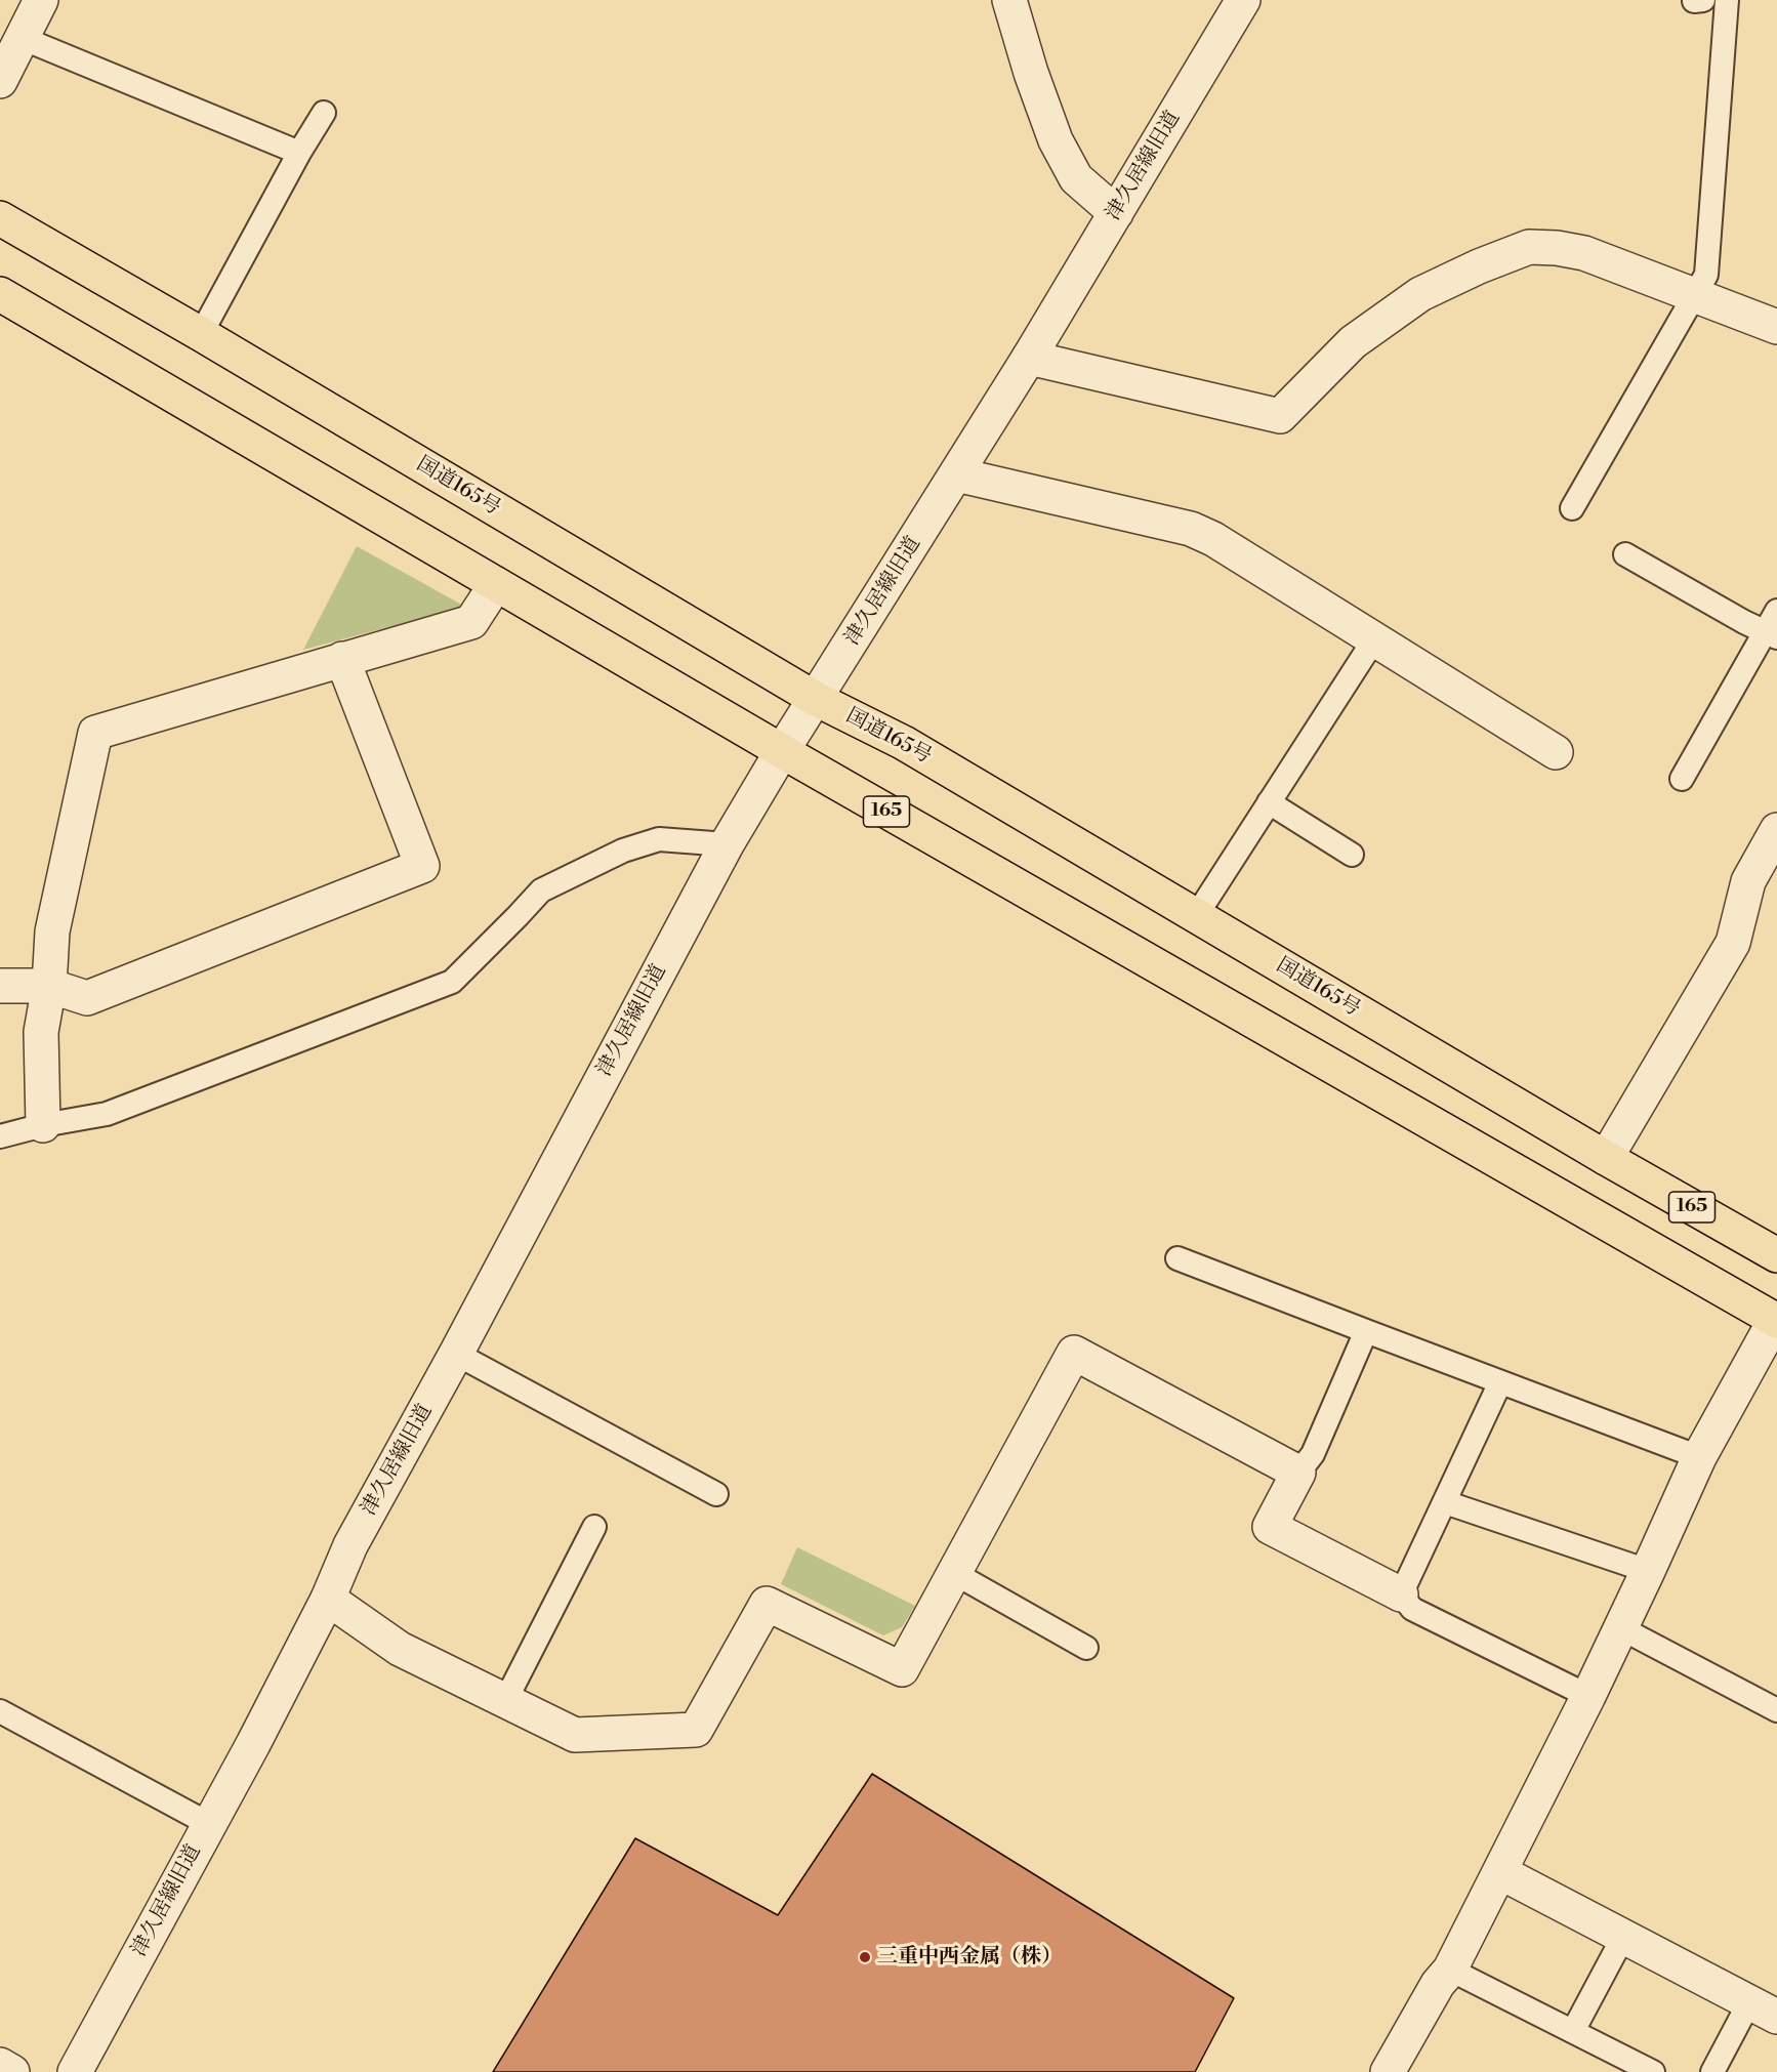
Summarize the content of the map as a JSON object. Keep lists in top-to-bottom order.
{
  "streets": {
    "highway": ["国道165号", "165"],
    "street": ["津久居線旧道"]
  },
  "crossings": [
    ["津久居線旧道", "国道165号"],
    ["津久居線旧道", "165"]
  ],
  "places": ["三重中西金属（株）"]
}
